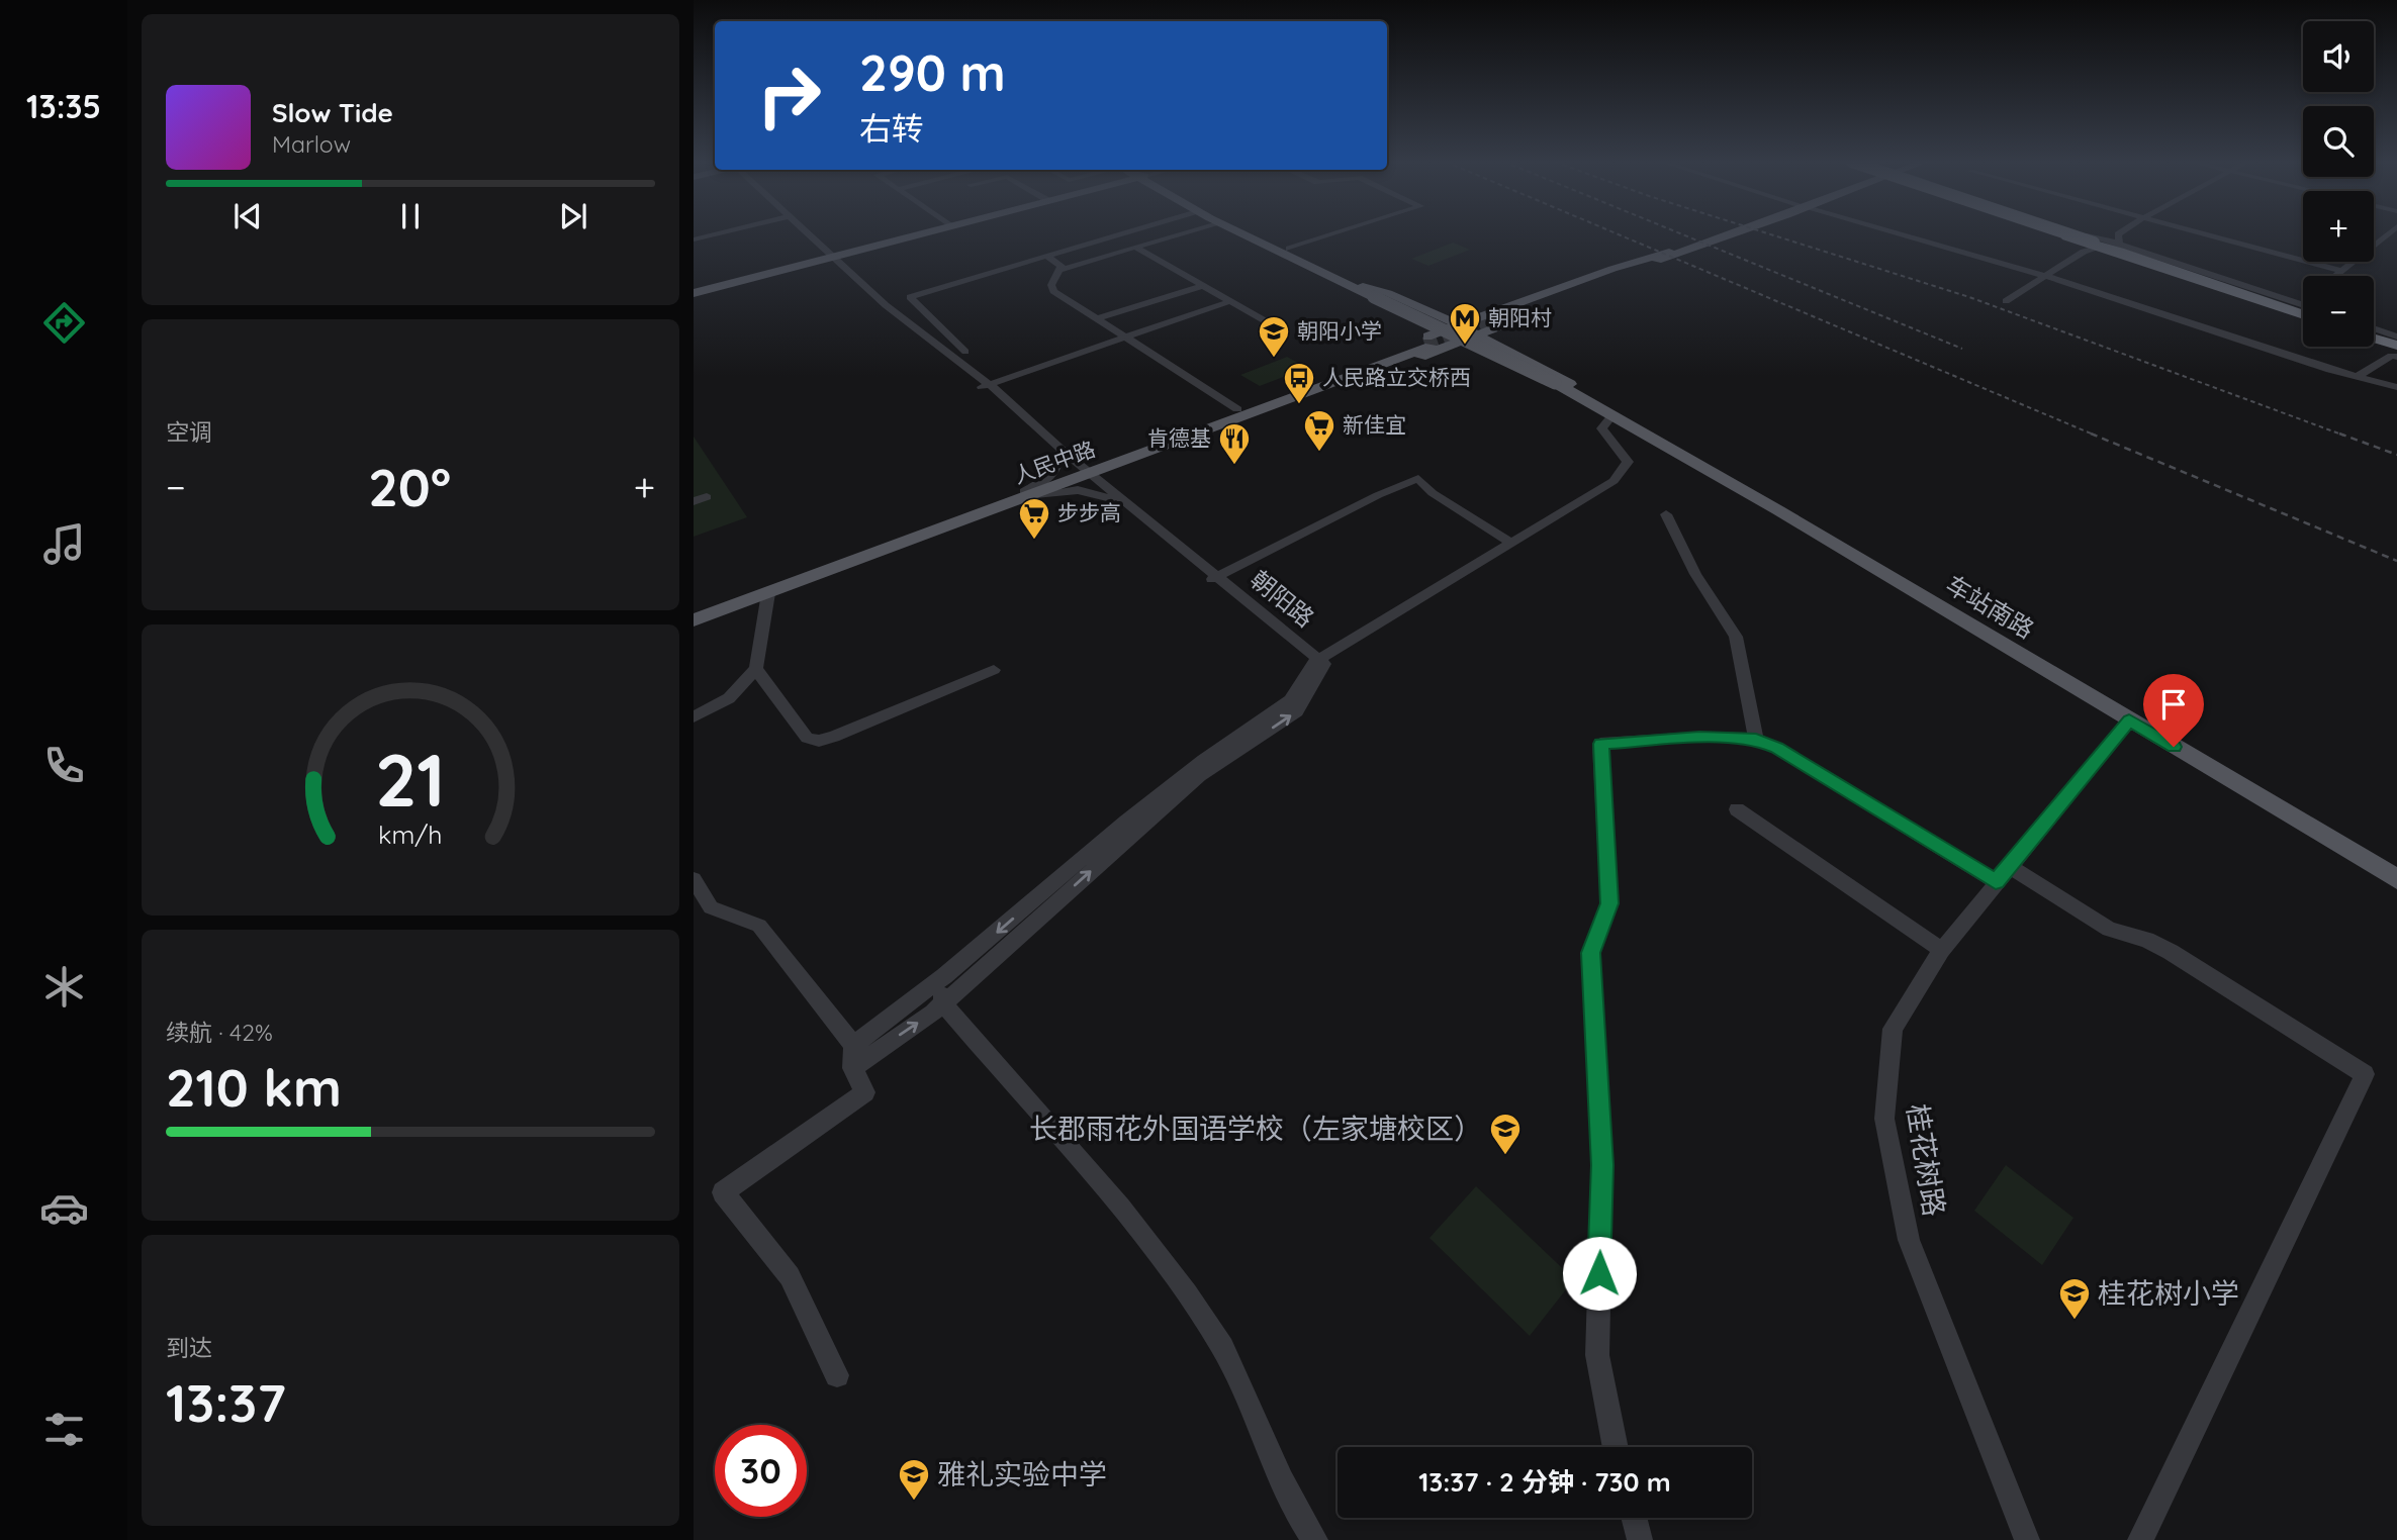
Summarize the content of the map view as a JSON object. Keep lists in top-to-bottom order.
{
  "streets": {
    "main road": ["人民中路", "车站南路"],
    "street": ["朝阳路", "桂花树路"]
  },
  "crossings": [
    ["人民中路", "朝阳路"],
    ["车站南路", "桂花树路"]
  ],
  "places": {
    "metro station": ["朝阳村"],
    "school or university": [
      "朝阳小学",
      "长郡雨花外国语学校（左家塘校区）",
      "桂花树小学",
      "雅礼实验中学"
    ],
    "bus stop": ["人民路立交桥西"],
    "supermarket": ["新佳宜", "步步高"],
    "restaurant": ["肯德基"]
  },
  "page": {
    "tabs": "13:35",
    "map_buttons": ["+", "−"],
    "turn": ["290 m", "右转"],
    "song": ["Slow Tide", "Marlow"],
    "tile": [
      "空调",
      ["续航 · 42%", "210 km"],
      ["到达", "13:37"]
    ],
    "heat": ["−", "20°", "+"],
    "limit": "30",
    "trip": "13:37 · 2 分钟 · 730 m",
    "gauge": ["21", "km/h"]
  }
}
